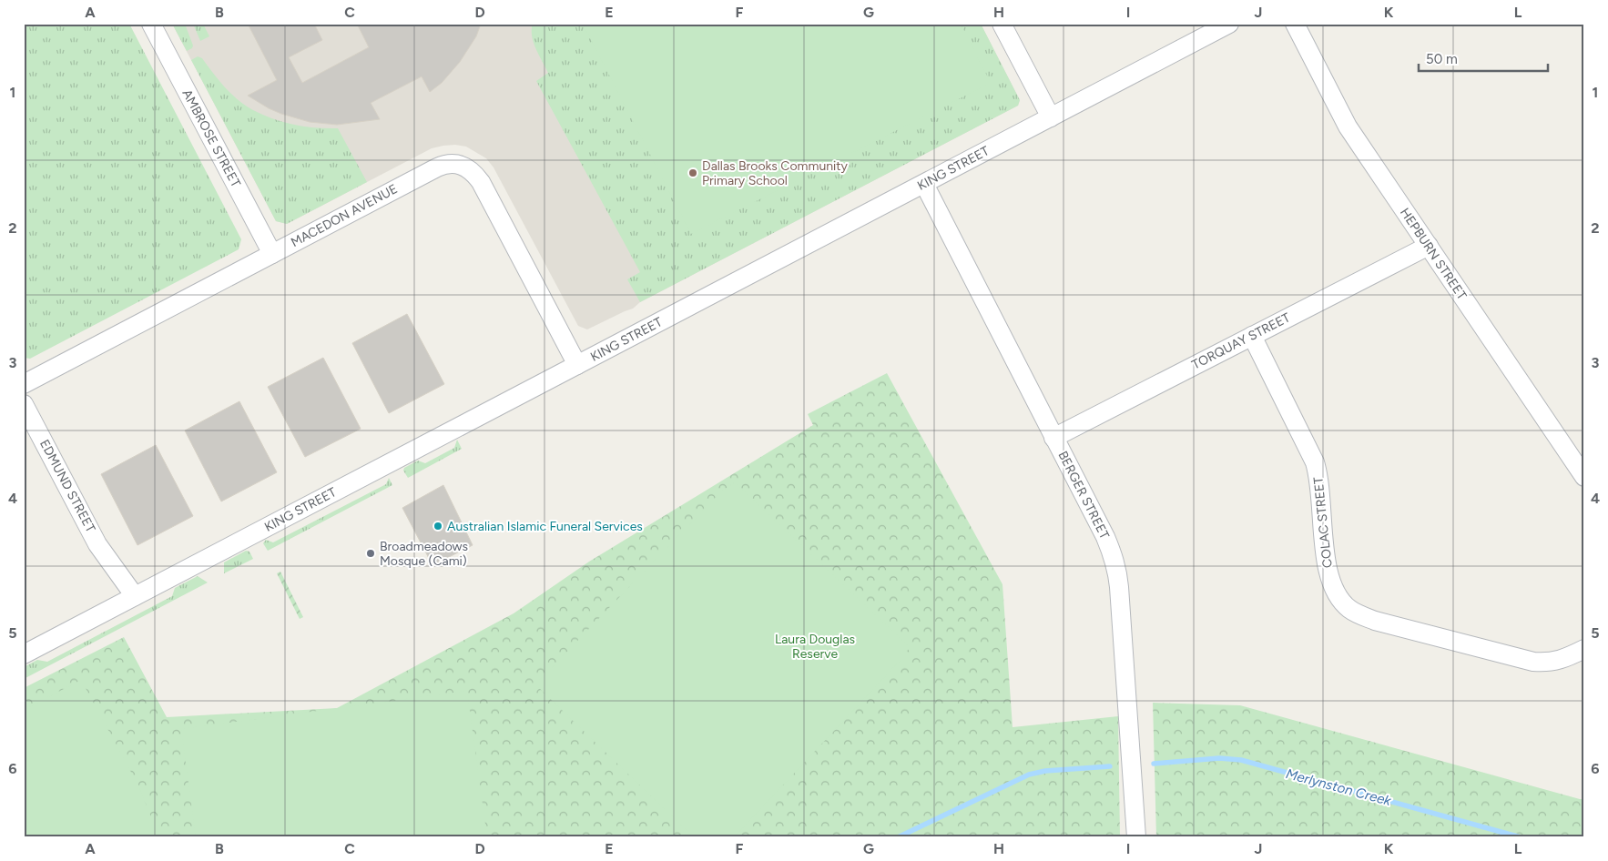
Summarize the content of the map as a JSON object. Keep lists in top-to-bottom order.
{
  "streets": {
    "street": [
      "AMBROSE STREET",
      "KING STREET",
      "MACEDON AVENUE",
      "HEPBURN STREET",
      "TORQUAY STREET",
      "EDMUND STREET",
      "BERGER STREET",
      "COLAC STREET"
    ]
  },
  "crossings": [
    ["AMBROSE STREET", "MACEDON AVENUE"],
    ["KING STREET", "MACEDON AVENUE"],
    ["KING STREET", "EDMUND STREET"],
    ["KING STREET", "BERGER STREET"],
    ["HEPBURN STREET", "TORQUAY STREET"],
    ["TORQUAY STREET", "BERGER STREET"],
    ["TORQUAY STREET", "COLAC STREET"]
  ],
  "water": ["Merlynston Creek"],
  "parks": ["Laura Douglas Reserve"],
  "places": ["Dallas Brooks Community Primary School", "Australian Islamic Funeral Services", "Broadmeadows Mosque (Cami)"],
  "scale_bar": "50 m",
  "grid": {
    "columns": [
      "A",
      "B",
      "C",
      "D",
      "E",
      "F",
      "G",
      "H",
      "I",
      "J",
      "K",
      "L"
    ],
    "rows": [
      "1",
      "2",
      "3",
      "4",
      "5",
      "6"
    ]
  }
}
